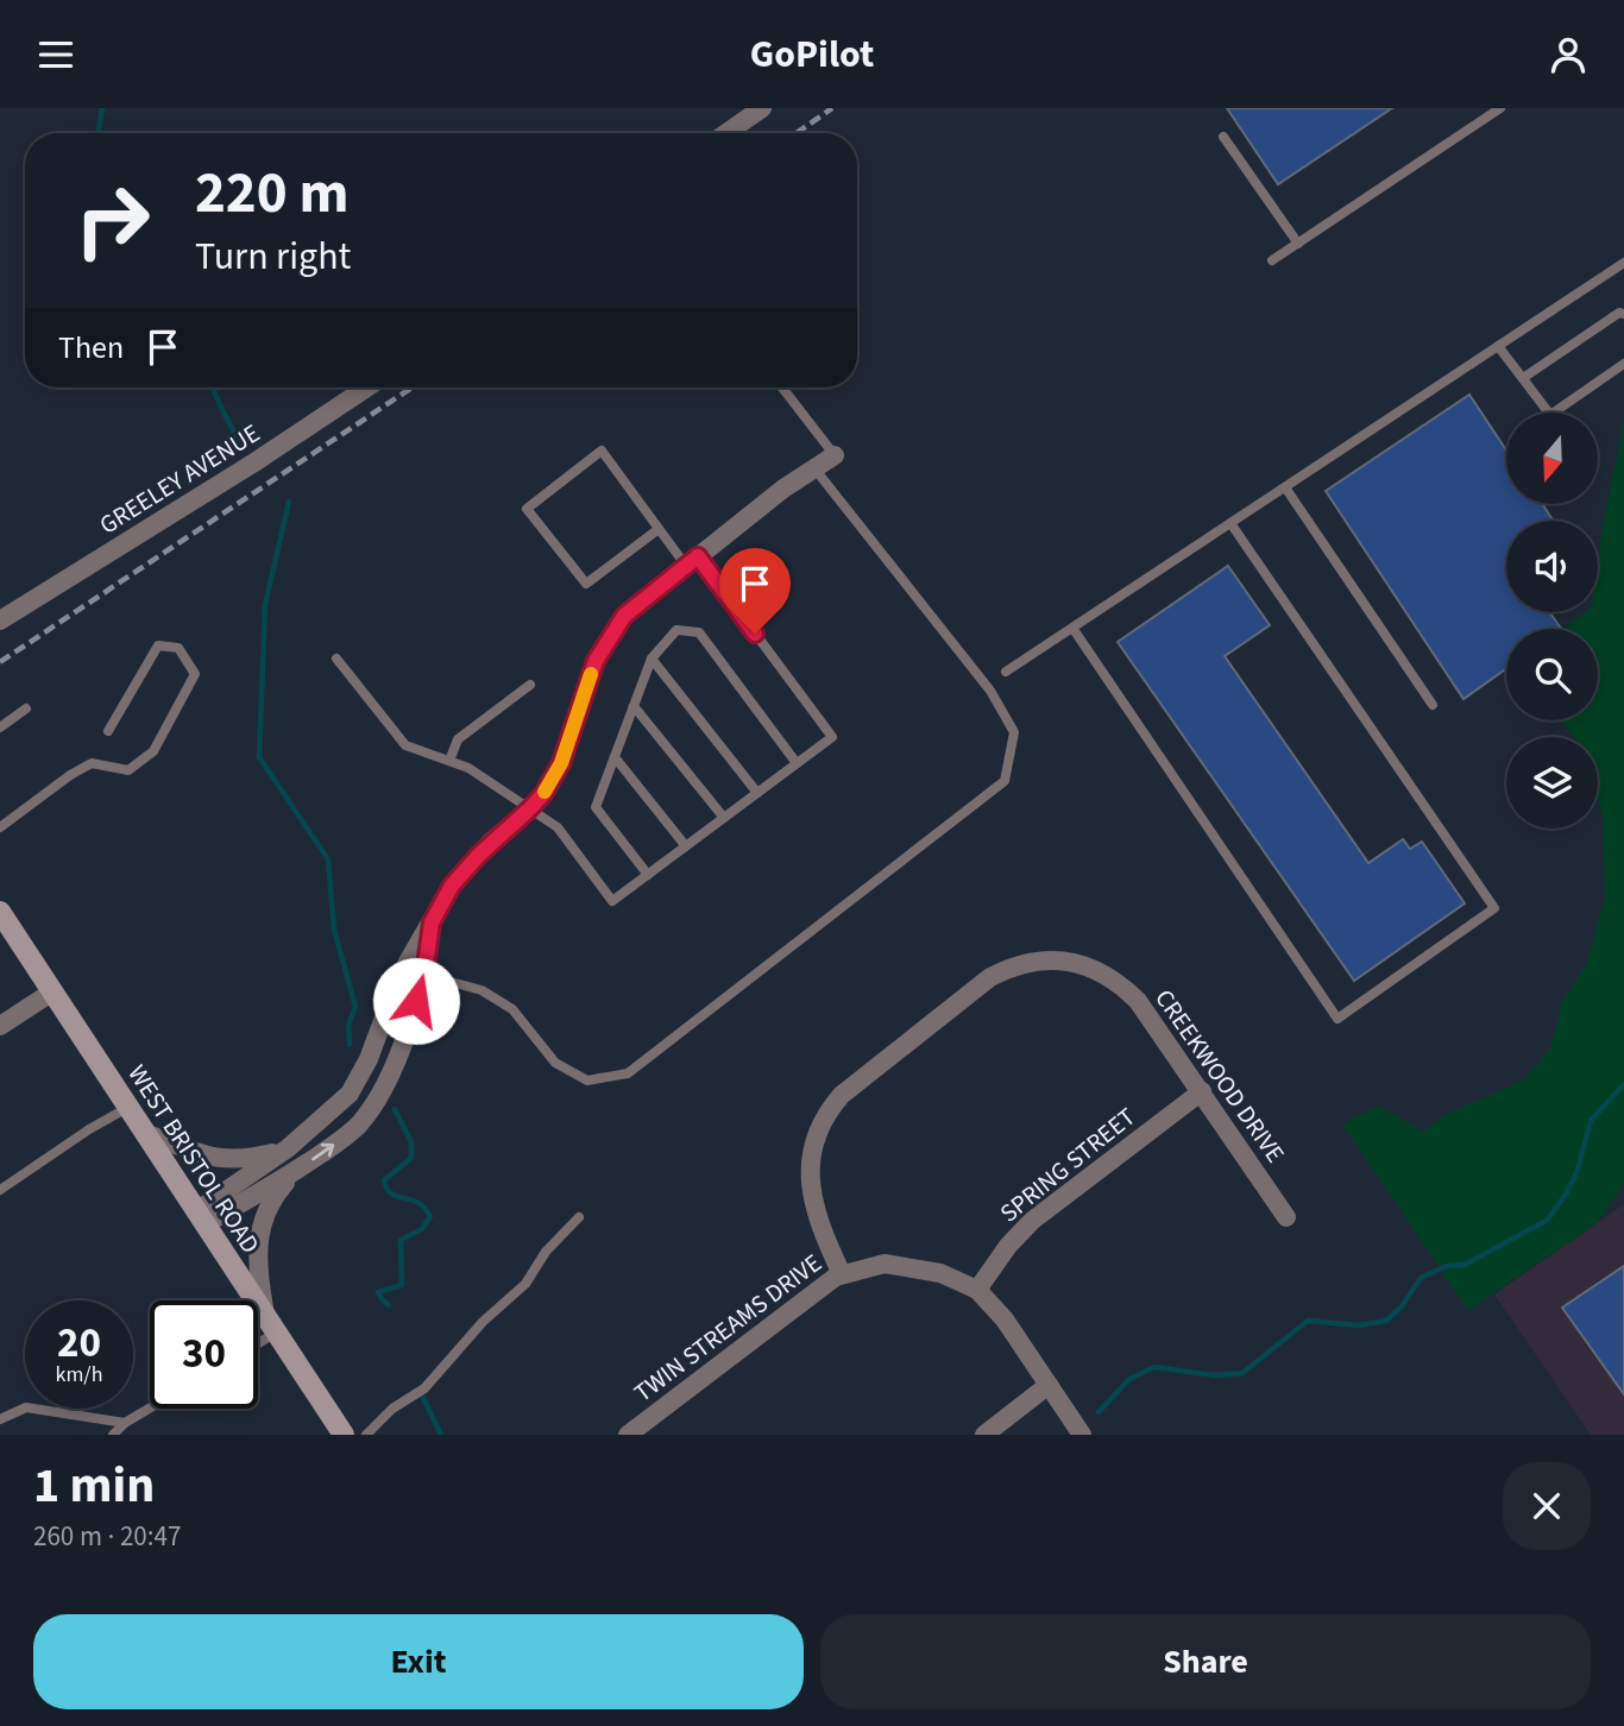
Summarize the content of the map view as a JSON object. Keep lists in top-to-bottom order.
{
  "streets": {
    "main road": ["WEST BRISTOL ROAD"],
    "street": [
      "GREELEY AVENUE",
      "CREEKWOOD DRIVE",
      "SPRING STREET",
      "TWIN STREAMS DRIVE"
    ]
  },
  "crossings": [
    ["CREEKWOOD DRIVE", "SPRING STREET"],
    ["CREEKWOOD DRIVE", "TWIN STREAMS DRIVE"],
    ["SPRING STREET", "TWIN STREAMS DRIVE"]
  ],
  "north": "bottom",
  "page": {
    "header": "GoPilot",
    "turn": ["220 m", "Turn right"],
    "then": "Then",
    "speed": "20 km/h",
    "limit": "30",
    "heading": ["1 min", "260 m · 20:47"],
    "buttons": ["Exit", "Share"]
  }
}
